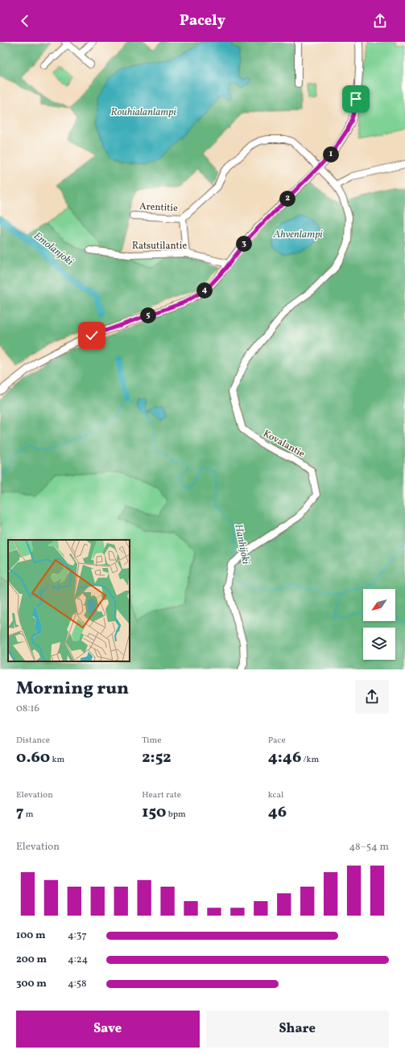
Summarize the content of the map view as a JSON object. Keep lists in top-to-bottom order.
{
  "streets": {
    "street": ["Arentitie", "Ratsutilantie", "Kovalantie"]
  },
  "crossings": [
    ["Arentitie", "Kovalantie"]
  ],
  "water": [
    "Rouhialanlampi",
    "Ahvenlampi",
    "Emolanjoki",
    "Hanhijoki"
  ],
  "north": "bottom left",
  "page": {
    "header": "Pacely",
    "pins": [
      "1",
      "2",
      "3",
      "4",
      "5"
    ],
    "heading": ["Morning run", "08:16"],
    "stats": [
      ["Distance", "0.60 km"],
      ["Time", "2:52"],
      ["Pace", "4:46 /km"],
      ["Elevation", "7 m"],
      ["Heart rate", "150 bpm"],
      ["kcal", "46"]
    ],
    "chart": ["Elevation", "48–54 m"],
    "list": [
      {
        "name": "100 m",
        "note": "4:37"
      },
      {
        "name": "200 m",
        "note": "4:24"
      },
      {
        "name": "300 m",
        "note": "4:58"
      }
    ],
    "buttons": ["Save", "Share"]
  }
}
